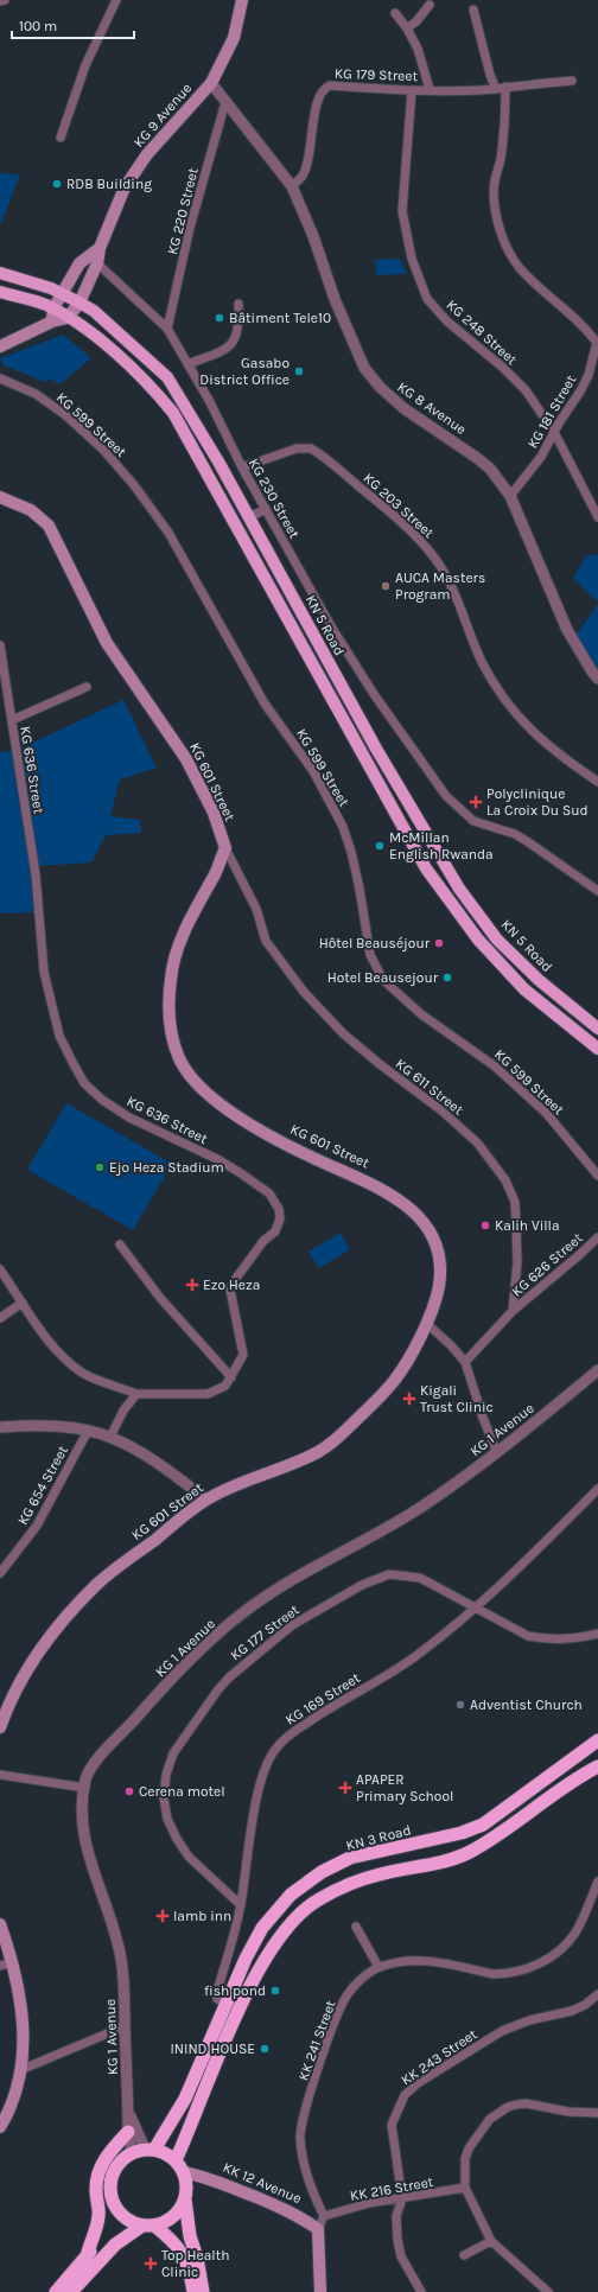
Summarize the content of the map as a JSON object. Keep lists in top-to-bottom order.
{
  "streets": {
    "highway": ["KN 3 Road"],
    "main road": [
      "KG 9 Avenue",
      "KN 5 Road",
      "KG 601 Street",
      "KK 12 Avenue"
    ],
    "street": [
      "KG 179 Street",
      "KG 220 Street",
      "KG 248 Street",
      "KG 8 Avenue",
      "KG 181 Street",
      "KG 599 Street",
      "KG 230 Street",
      "KG 203 Street",
      "KG 636 Street",
      "KG 611 Street",
      "KG 626 Street",
      "KG 1 Avenue",
      "KG 654 Street",
      "KG 177 Street",
      "KG 169 Street",
      "KK 241 Street",
      "KK 243 Street",
      "KK 216 Street"
    ]
  },
  "crossings": [
    ["KG 179 Street", "KG 248 Street"],
    ["KG 179 Street", "KG 8 Avenue"],
    ["KG 179 Street", "KG 181 Street"],
    ["KG 9 Avenue", "KG 8 Avenue"],
    ["KG 9 Avenue", "KG 230 Street"],
    ["KG 9 Avenue", "KN 5 Road"],
    ["KG 220 Street", "KG 8 Avenue"],
    ["KG 220 Street", "KG 230 Street"],
    ["KG 248 Street", "KG 181 Street"],
    ["KG 8 Avenue", "KG 181 Street"],
    ["KG 230 Street", "KG 203 Street"],
    ["KG 601 Street", "KG 611 Street"],
    ["KG 611 Street", "KG 626 Street"],
    ["KG 1 Avenue", "KN 3 Road"],
    ["KG 1 Avenue", "KK 12 Avenue"],
    ["KG 177 Street", "KG 169 Street"],
    ["KG 169 Street", "KN 3 Road"],
    ["KN 3 Road", "KK 12 Avenue"],
    ["KK 241 Street", "KK 216 Street"],
    ["KK 243 Street", "KK 216 Street"]
  ],
  "places": {
    "other": [
      "RDB Building",
      "Bâtiment Tele10",
      "Gasabo District Office",
      "AUCA Masters Program",
      "McMillan English Rwanda",
      "Hôtel Beauséjour",
      "Hotel Beausejour",
      "Ejo Heza Stadium",
      "Kalih Villa",
      "Adventist Church",
      "Cerena motel",
      "fish pond",
      "ININD HOUSE"
    ],
    "health": [
      "Polyclinique La Croix Du Sud",
      "Ezo Heza",
      "Kigali Trust Clinic",
      "APAPER Primary School",
      "lamb inn",
      "Top Health Clinic"
    ]
  },
  "scale_bar": "100 m"
}
